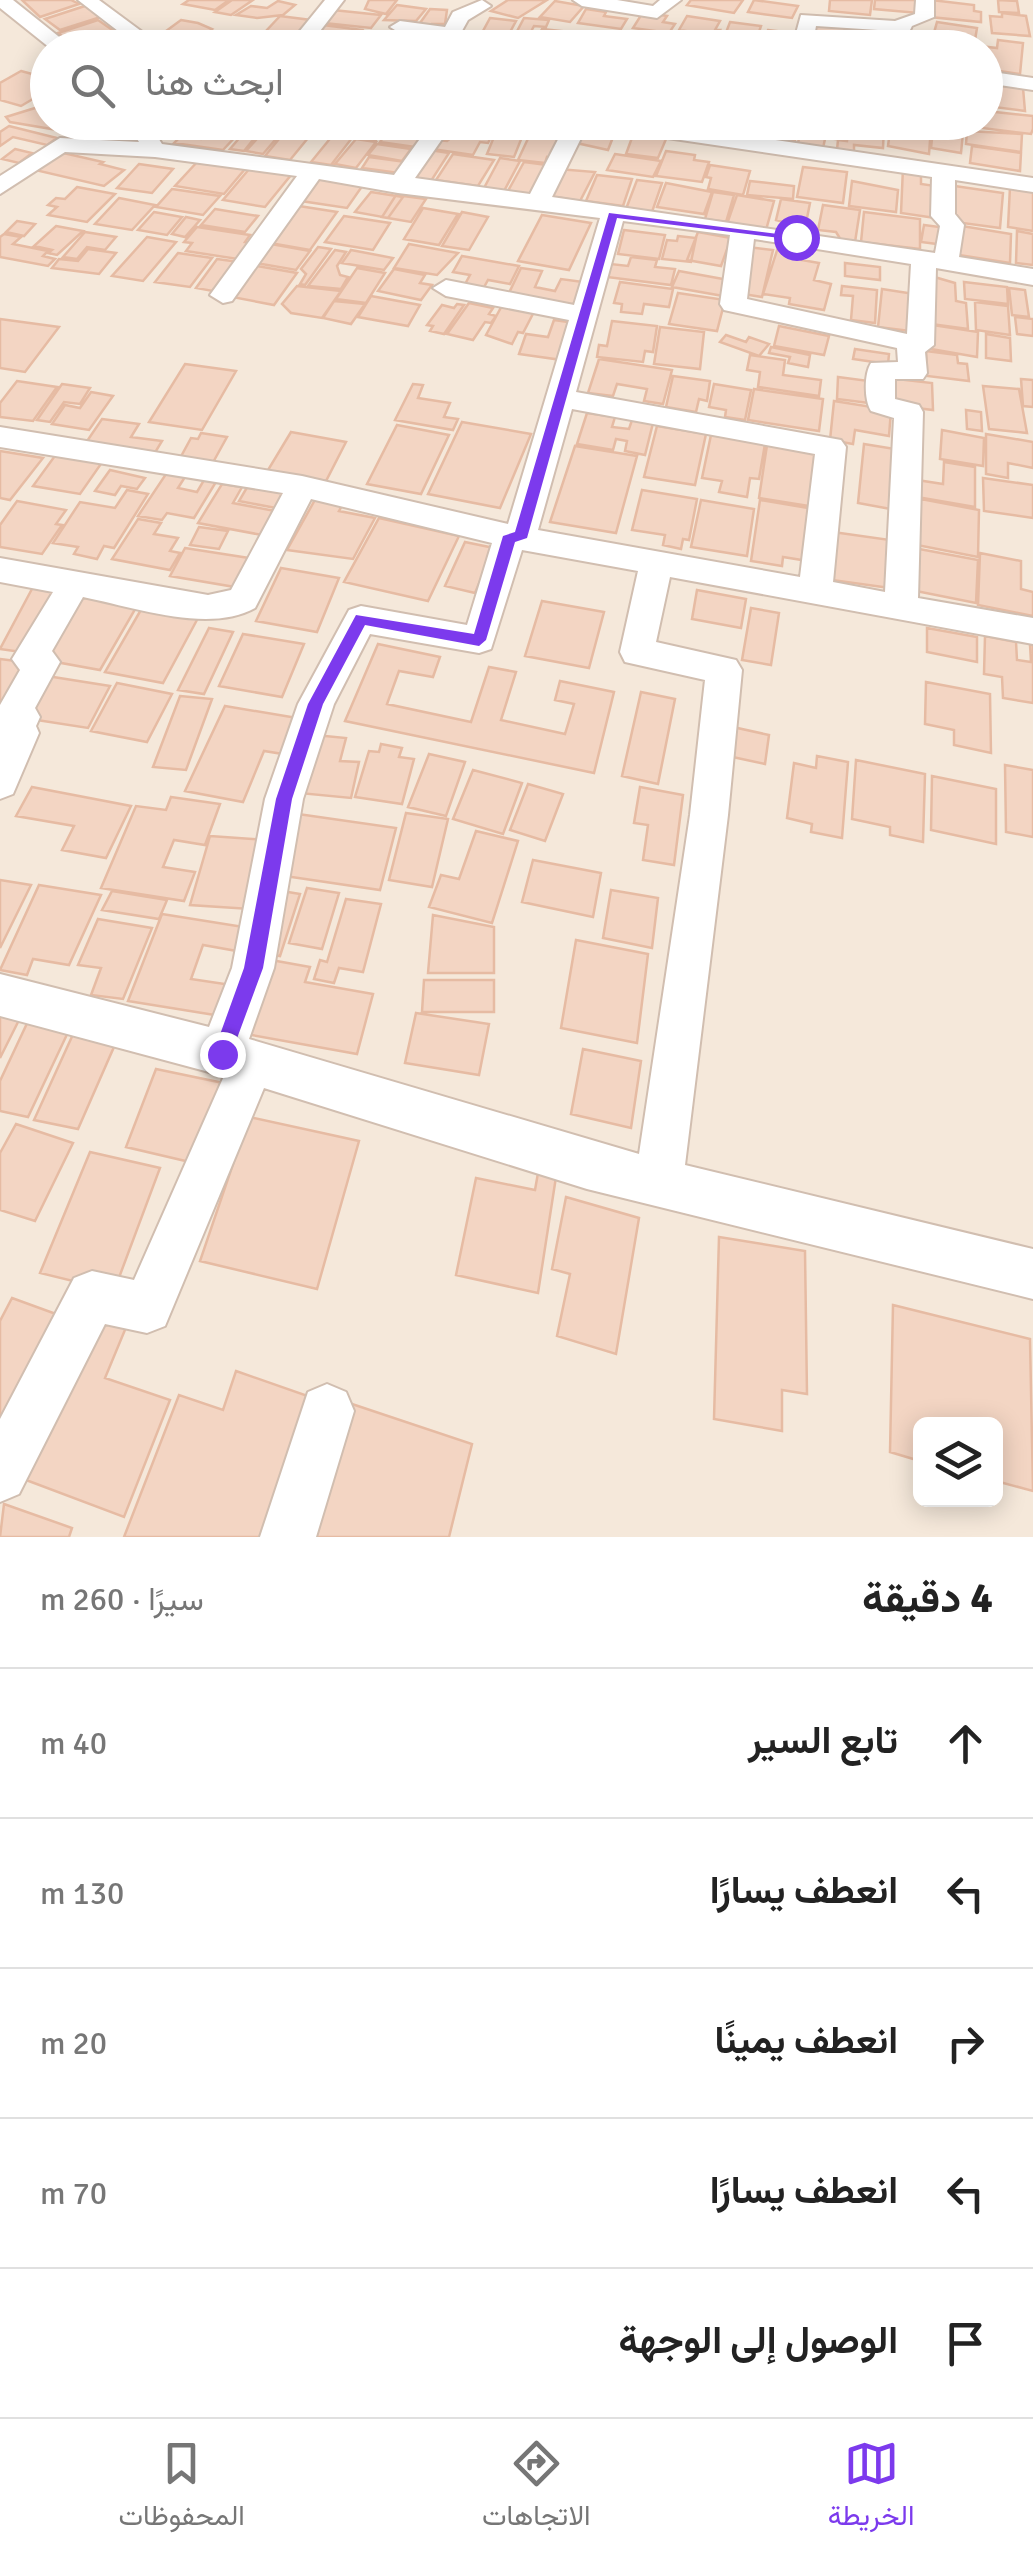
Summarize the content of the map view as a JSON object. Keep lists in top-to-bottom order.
{
  "page": {
    "search": "ابحث هنا",
    "heading": ["4 دقيقة", "سيرًا · 260 m"],
    "list": [
      ["تابع السير", "40 m"],
      ["انعطف يسارًا", "130 m"],
      ["انعطف يمينًا", "20 m"],
      ["انعطف يسارًا", "70 m"],
      "الوصول إلى الوجهة"
    ],
    "nav": ["الخريطة", "الاتجاهات", "المحفوظات"]
  }
}
